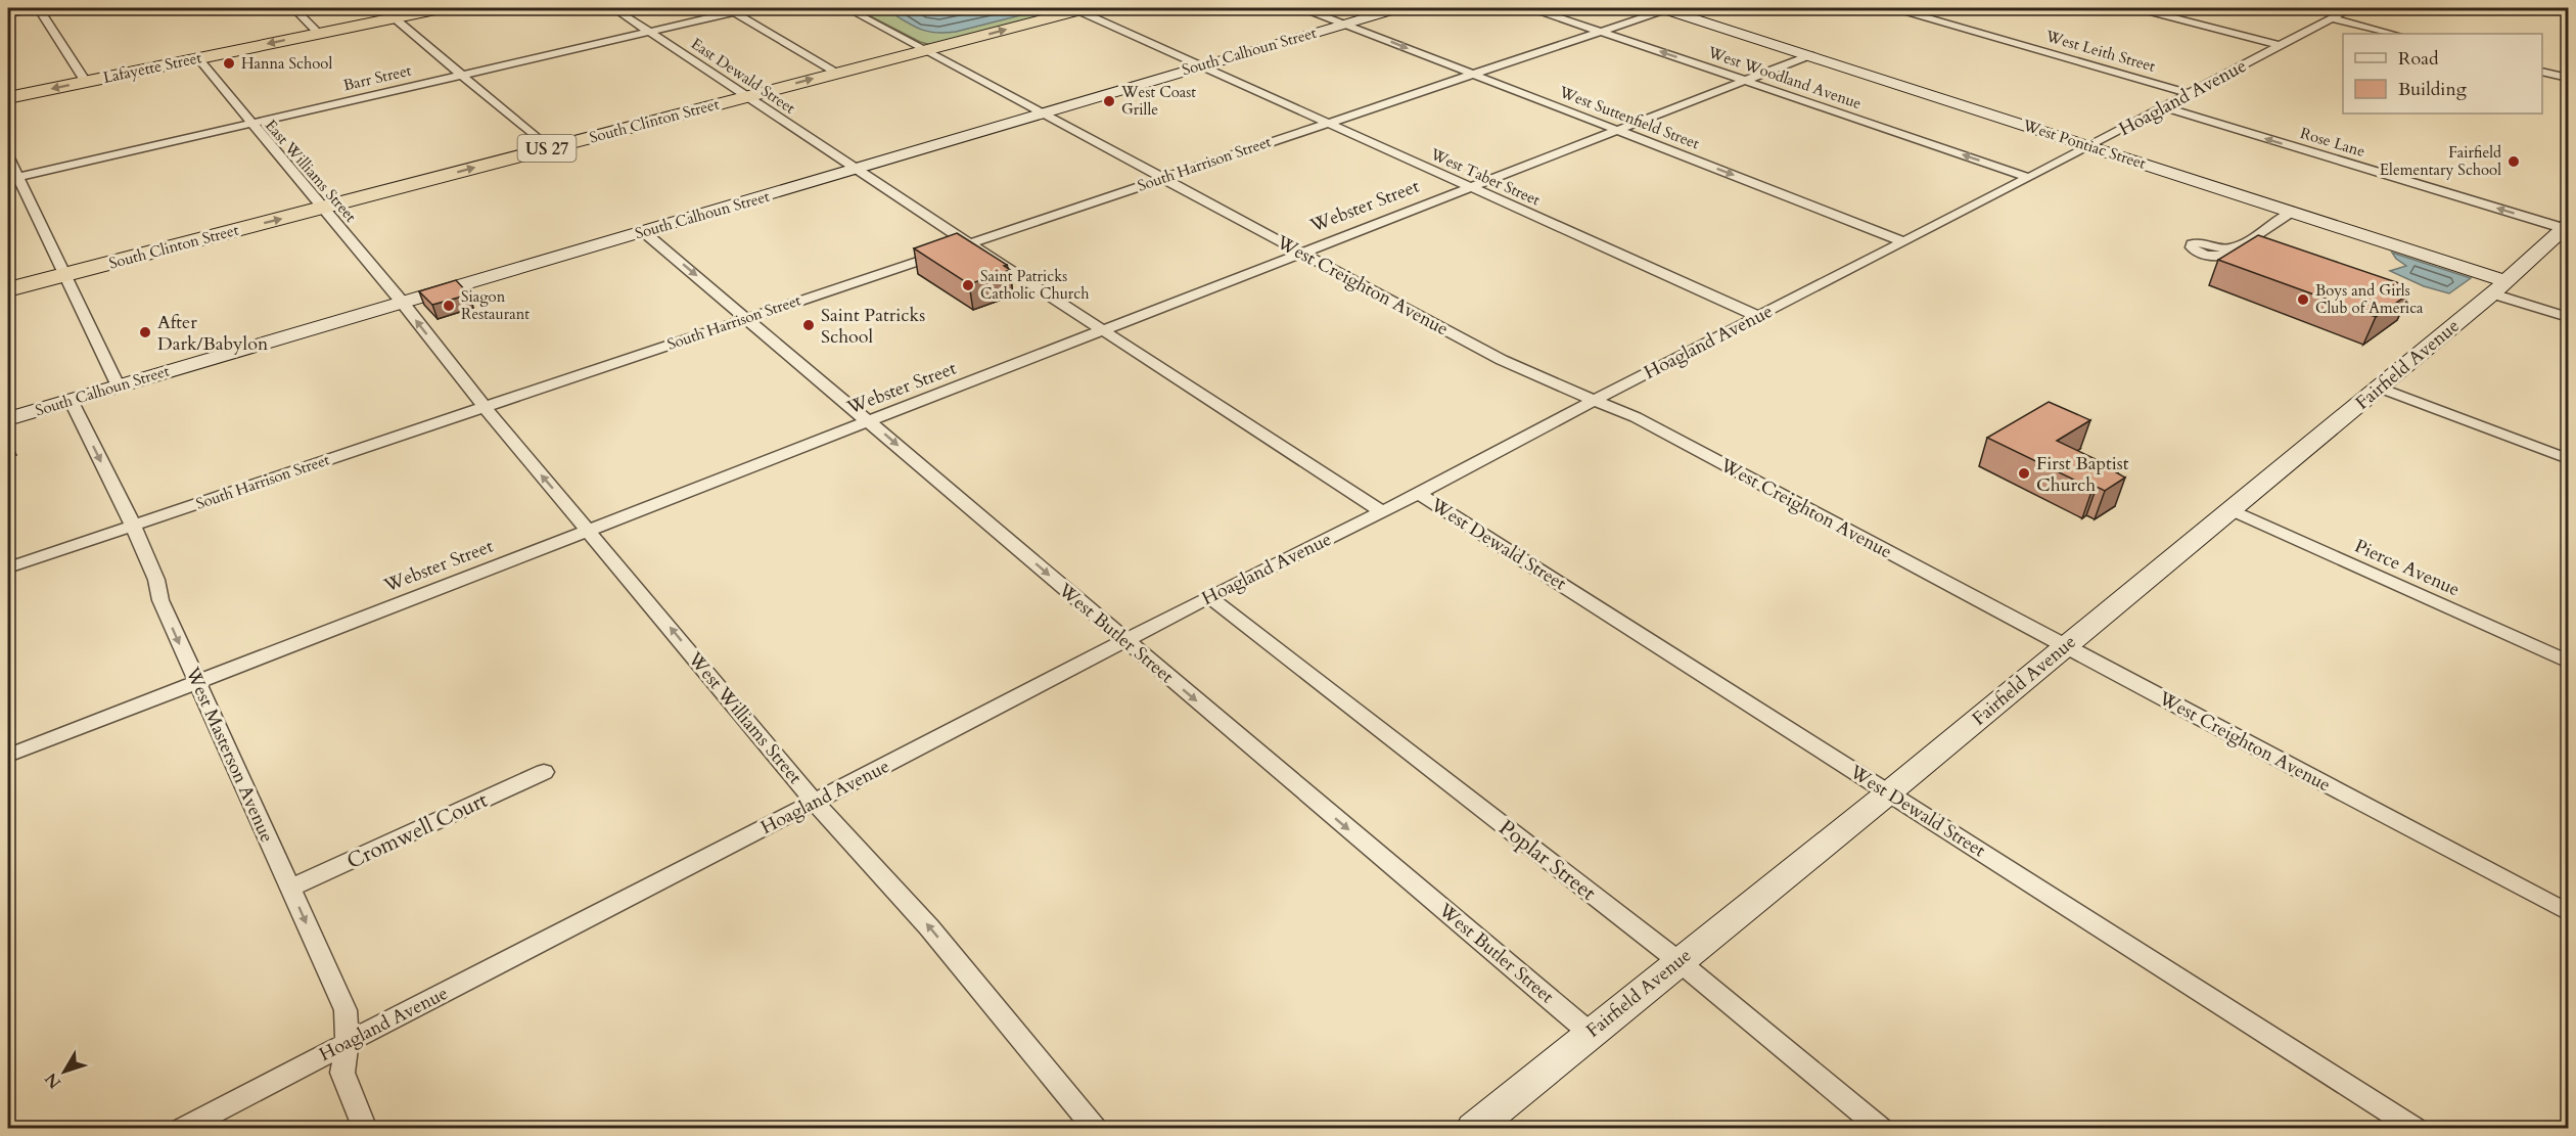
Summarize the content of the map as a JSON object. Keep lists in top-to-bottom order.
{
  "streets": {
    "highway": ["Lafayette Street", "South Clinton Street", "US 27"],
    "street": [
      "South Calhoun Street",
      "West Leith Street",
      "East Dewald Street",
      "Barr Street",
      "West Woodland Avenue",
      "Hoagland Avenue",
      "West Suttenfield Street",
      "Rose Lane",
      "West Pontiac Street",
      "South Harrison Street",
      "East Williams Street",
      "West Taber Street",
      "Webster Street",
      "West Creighton Avenue",
      "Fairfield Avenue",
      "West Dewald Street",
      "Pierce Avenue",
      "West Butler Street",
      "West Williams Street",
      "West Masterson Avenue",
      "Cromwell Court",
      "Poplar Street"
    ]
  },
  "crossings": [
    ["South Calhoun Street", "East Dewald Street"],
    ["South Calhoun Street", "West Suttenfield Street"],
    ["South Calhoun Street", "East Williams Street"],
    ["South Calhoun Street", "West Taber Street"],
    ["South Calhoun Street", "West Creighton Avenue"],
    ["South Calhoun Street", "West Butler Street"],
    ["South Calhoun Street", "West Williams Street"],
    ["South Calhoun Street", "West Masterson Avenue"],
    ["West Leith Street", "Hoagland Avenue"],
    ["Lafayette Street", "East Williams Street"],
    ["East Dewald Street", "Barr Street"],
    ["East Dewald Street", "South Clinton Street"],
    ["Barr Street", "East Williams Street"],
    ["West Woodland Avenue", "Hoagland Avenue"],
    ["West Woodland Avenue", "South Harrison Street"],
    ["West Woodland Avenue", "Webster Street"],
    ["Hoagland Avenue", "West Suttenfield Street"],
    ["Hoagland Avenue", "Rose Lane"],
    ["Hoagland Avenue", "West Pontiac Street"],
    ["Hoagland Avenue", "West Taber Street"],
    ["Hoagland Avenue", "West Creighton Avenue"],
    ["Hoagland Avenue", "West Dewald Street"],
    ["Hoagland Avenue", "West Butler Street"],
    ["Hoagland Avenue", "West Williams Street"],
    ["Hoagland Avenue", "West Masterson Avenue"],
    ["Hoagland Avenue", "Poplar Street"],
    ["West Suttenfield Street", "South Harrison Street"],
    ["West Suttenfield Street", "Webster Street"],
    ["South Clinton Street", "East Williams Street"],
    ["South Clinton Street", "West Taber Street"],
    ["South Clinton Street", "West Creighton Avenue"],
    ["Rose Lane", "Fairfield Avenue"],
    ["West Pontiac Street", "South Harrison Street"],
    ["West Pontiac Street", "Webster Street"],
    ["West Pontiac Street", "Fairfield Avenue"],
    ["South Harrison Street", "West Taber Street"],
    ["South Harrison Street", "West Creighton Avenue"],
    ["South Harrison Street", "West Butler Street"],
    ["South Harrison Street", "West Williams Street"],
    ["South Harrison Street", "West Masterson Avenue"],
    ["East Williams Street", "West Williams Street"],
    ["West Taber Street", "Webster Street"],
    ["Webster Street", "West Creighton Avenue"],
    ["Webster Street", "West Butler Street"],
    ["Webster Street", "West Williams Street"],
    ["Webster Street", "West Masterson Avenue"],
    ["West Creighton Avenue", "Fairfield Avenue"],
    ["Fairfield Avenue", "West Dewald Street"],
    ["Fairfield Avenue", "Pierce Avenue"],
    ["Fairfield Avenue", "West Butler Street"],
    ["Fairfield Avenue", "Poplar Street"],
    ["West Masterson Avenue", "Cromwell Court"]
  ],
  "one_way": [
    "Lafayette Street",
    "West Woodland Avenue",
    "West Suttenfield Street",
    "South Clinton Street",
    "West Butler Street",
    "West Williams Street",
    "West Masterson Avenue"
  ],
  "places": [
    "Hanna School",
    "West Coast Grille",
    "Fairfield Elementary School",
    "Saint Patricks Catholic Church",
    "Boys and Girls Club of America",
    "Siagon Restaurant",
    "Saint Patricks School",
    "After Dark/Babylon",
    "First Baptist Church"
  ],
  "legend": ["Road", "Building"],
  "north": "bottom left"
}
